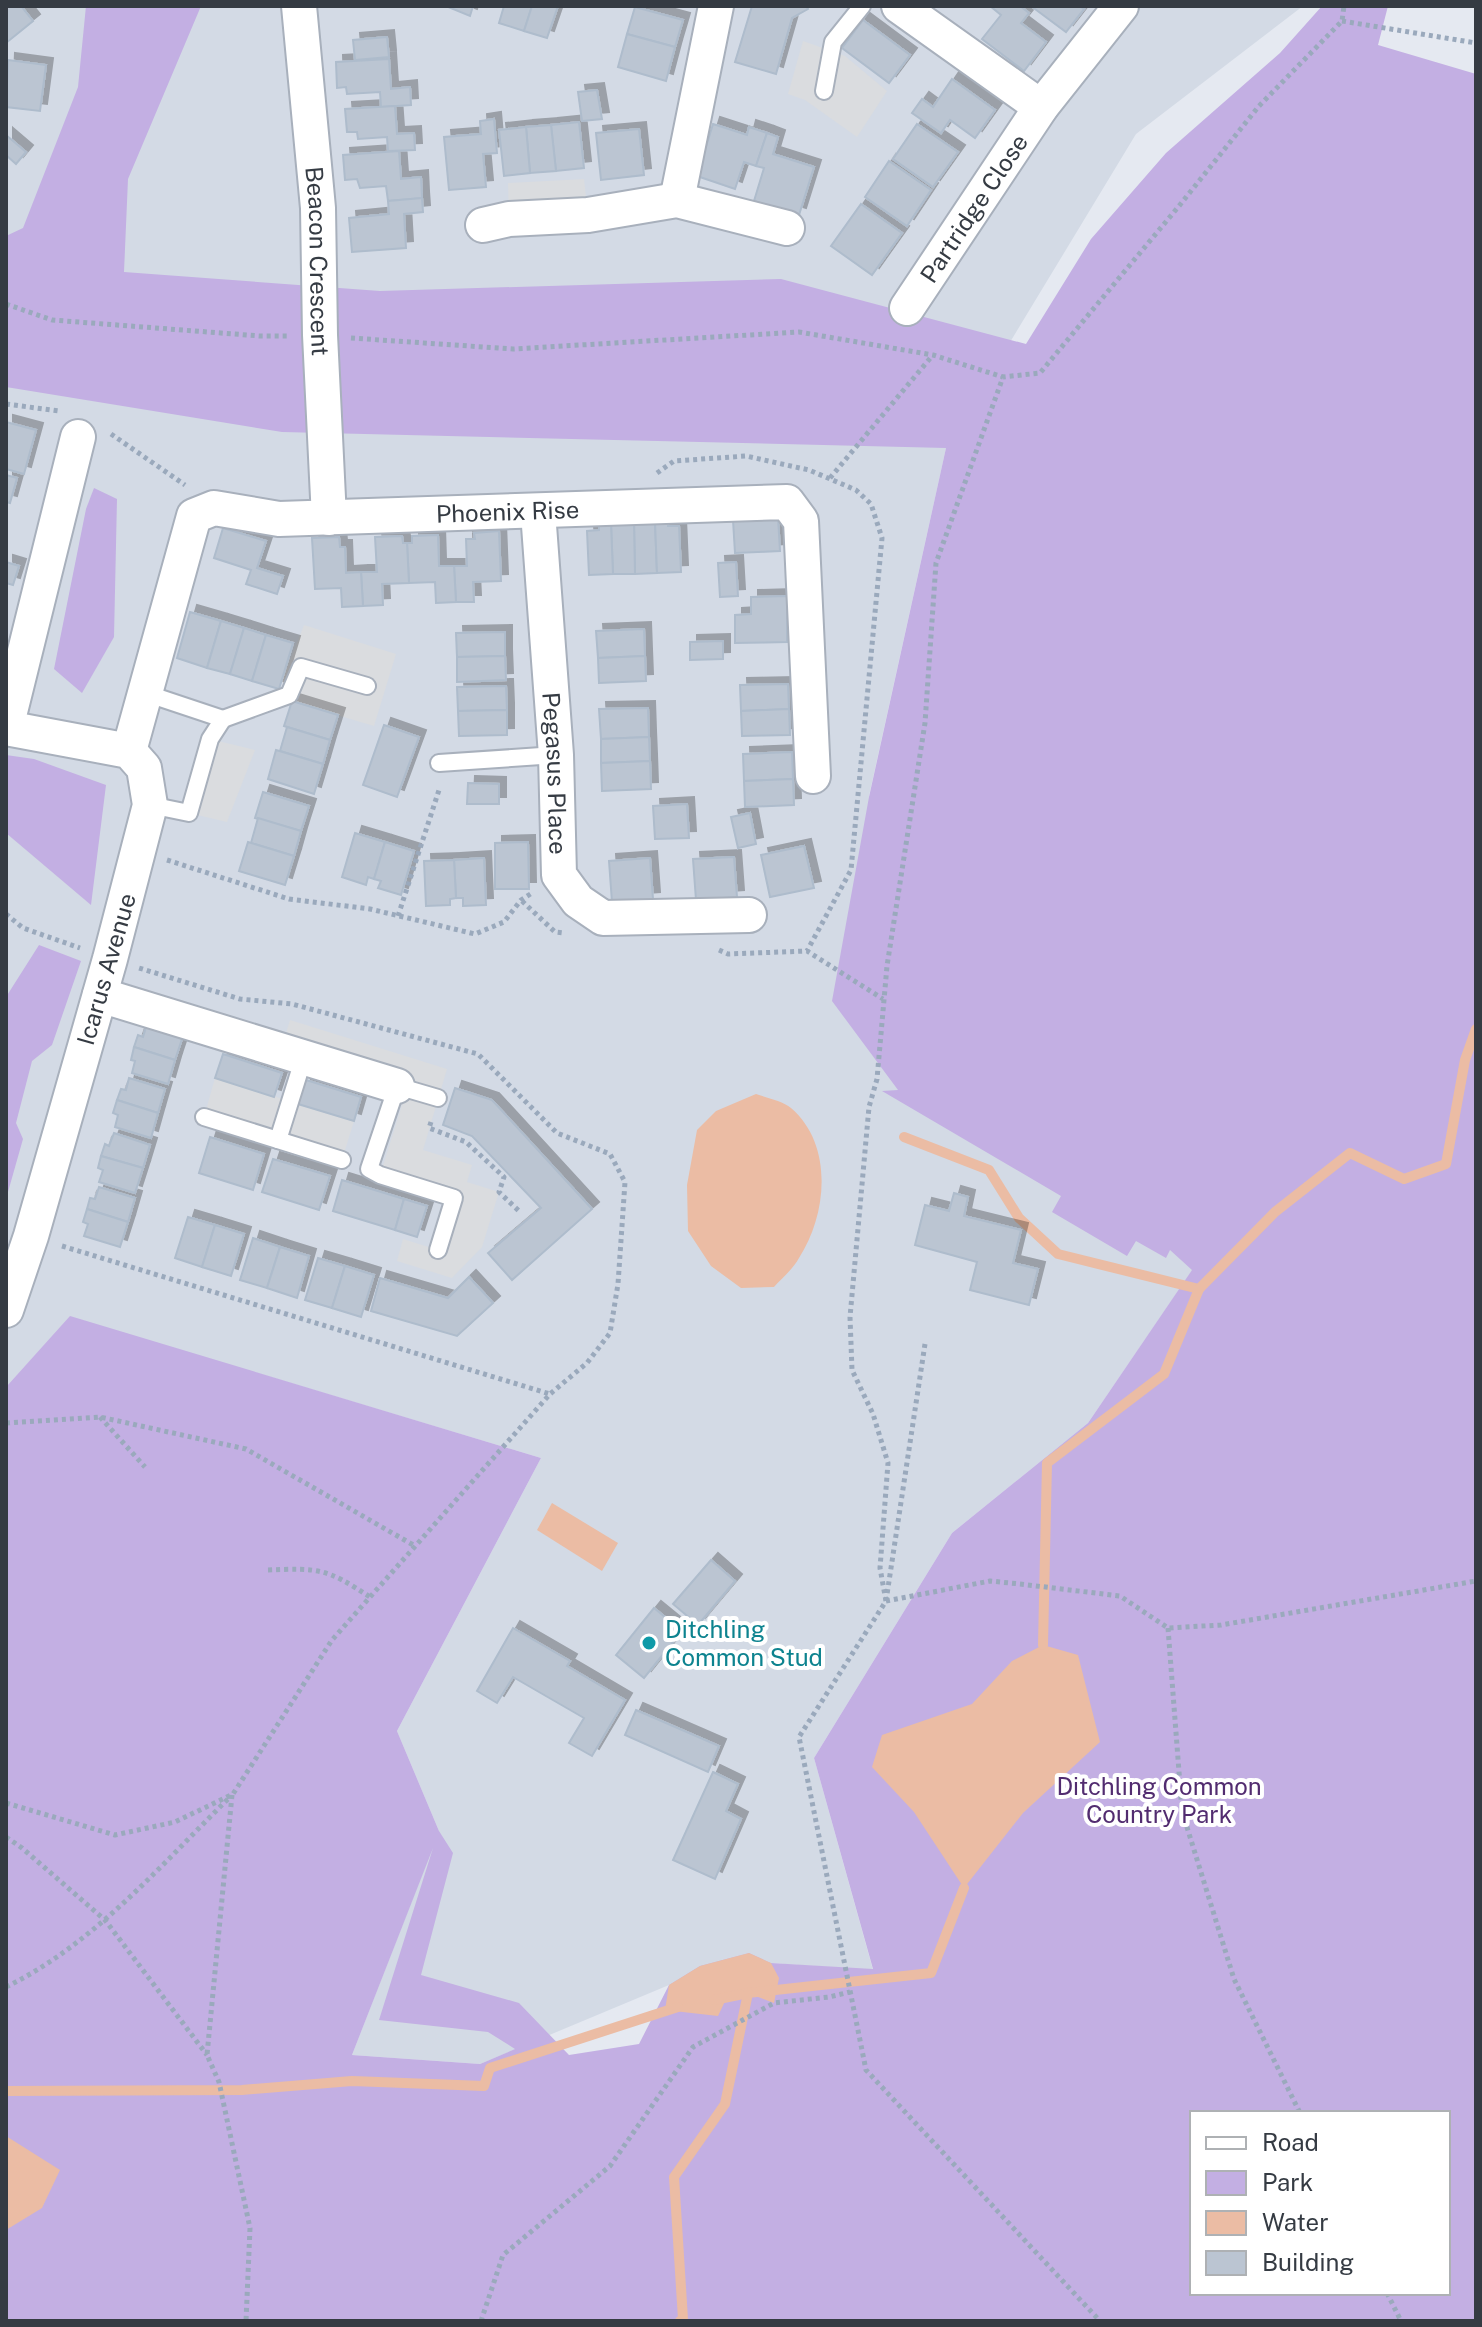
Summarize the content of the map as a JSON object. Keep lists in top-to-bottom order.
{
  "streets": {
    "street": [
      "Partridge Close",
      "Beacon Crescent",
      "Phoenix Rise",
      "Pegasus Place",
      "Icarus Avenue"
    ]
  },
  "crossings": [
    ["Beacon Crescent", "Phoenix Rise"],
    ["Phoenix Rise", "Pegasus Place"]
  ],
  "parks": ["Ditchling Common Country Park"],
  "places": ["Ditchling Common Stud"],
  "legend": [
    "Road",
    "Park",
    "Water",
    "Building"
  ]
}
